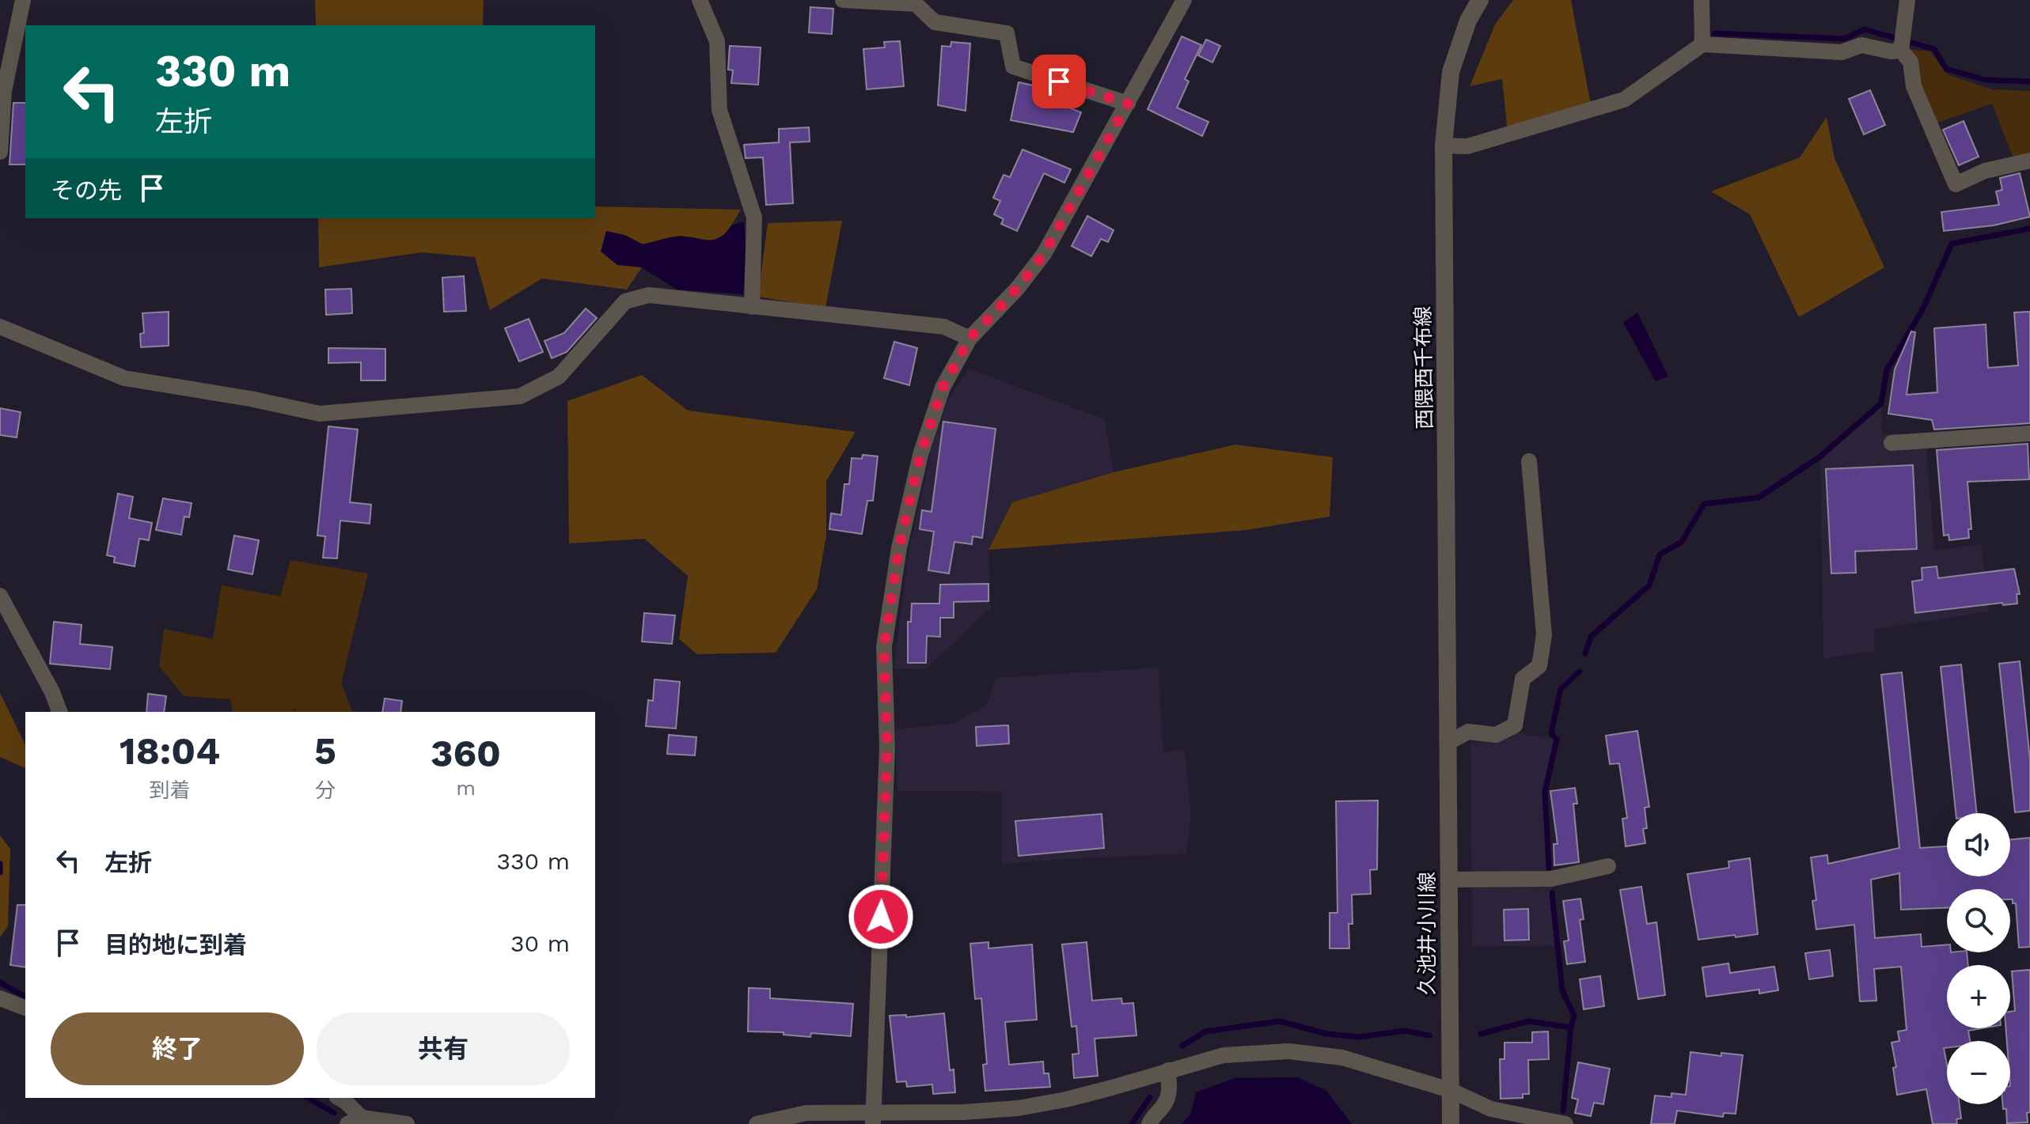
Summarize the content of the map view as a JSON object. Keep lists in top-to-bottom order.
{
  "streets": {
    "street": ["西隈西千布線", "久池井小川線"]
  },
  "crossings": [
    ["西隈西千布線", "久池井小川線"]
  ],
  "page": {
    "turn": ["330 m", "左折"],
    "then": "その先",
    "eta": [
      "18:04",
      "到着",
      "5",
      "分",
      "360",
      "m"
    ],
    "map_buttons": ["+", "−"],
    "list": [
      {
        "name": "左折",
        "value": "330 m"
      },
      {
        "name": "目的地に到着",
        "value": "30 m"
      }
    ],
    "buttons": ["終了", "共有"]
  }
}
